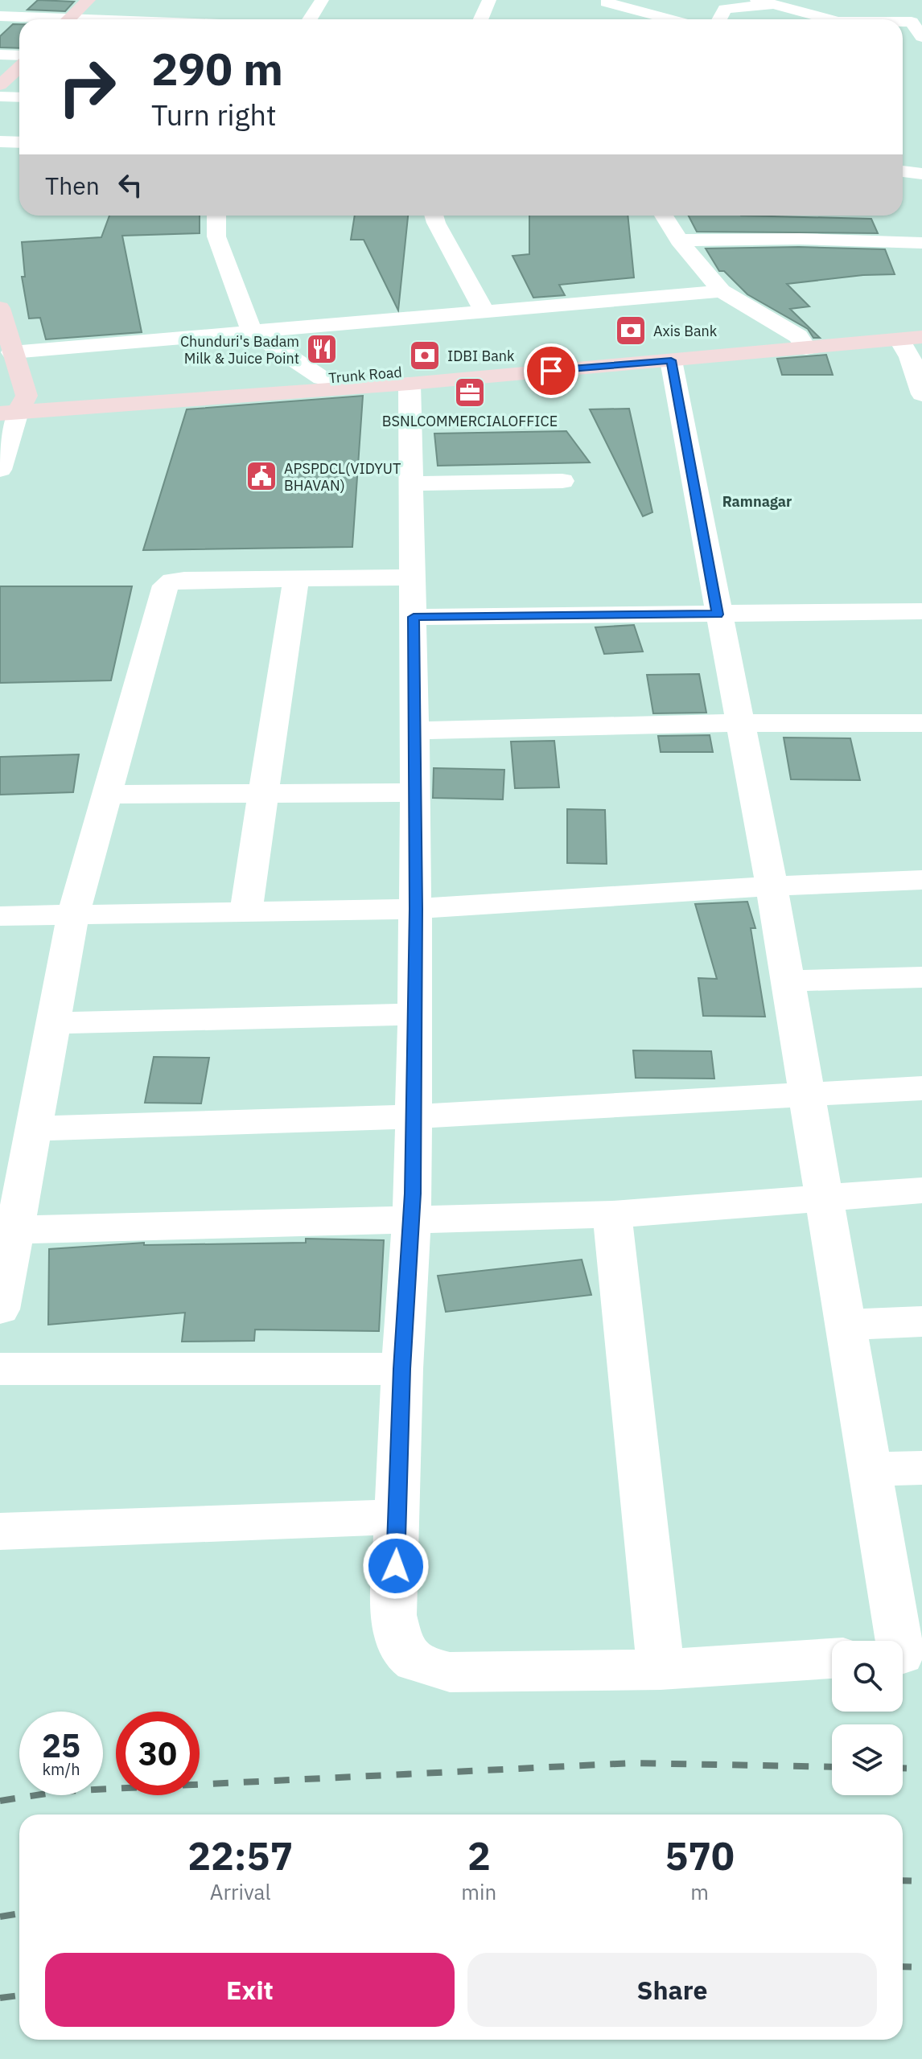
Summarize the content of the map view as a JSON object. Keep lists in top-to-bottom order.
{
  "streets": {
    "main road": ["Trunk Road"]
  },
  "districts": ["Ramnagar"],
  "places": {
    "bank": ["Axis Bank", "IDBI Bank"],
    "restaurant": ["Chunduri's Badam Milk & Juice Point"],
    "office": ["BSNLCOMMERCIALOFFICE"],
    "public building": ["APSPDCL(VIDYUT BHAVAN)"]
  },
  "page": {
    "turn": ["290 m", "Turn right"],
    "then": "Then",
    "speed": "25 km/h",
    "limit": "30",
    "eta": [
      "22:57",
      "Arrival",
      "2",
      "min",
      "570",
      "m"
    ],
    "buttons": ["Exit", "Share"]
  }
}
